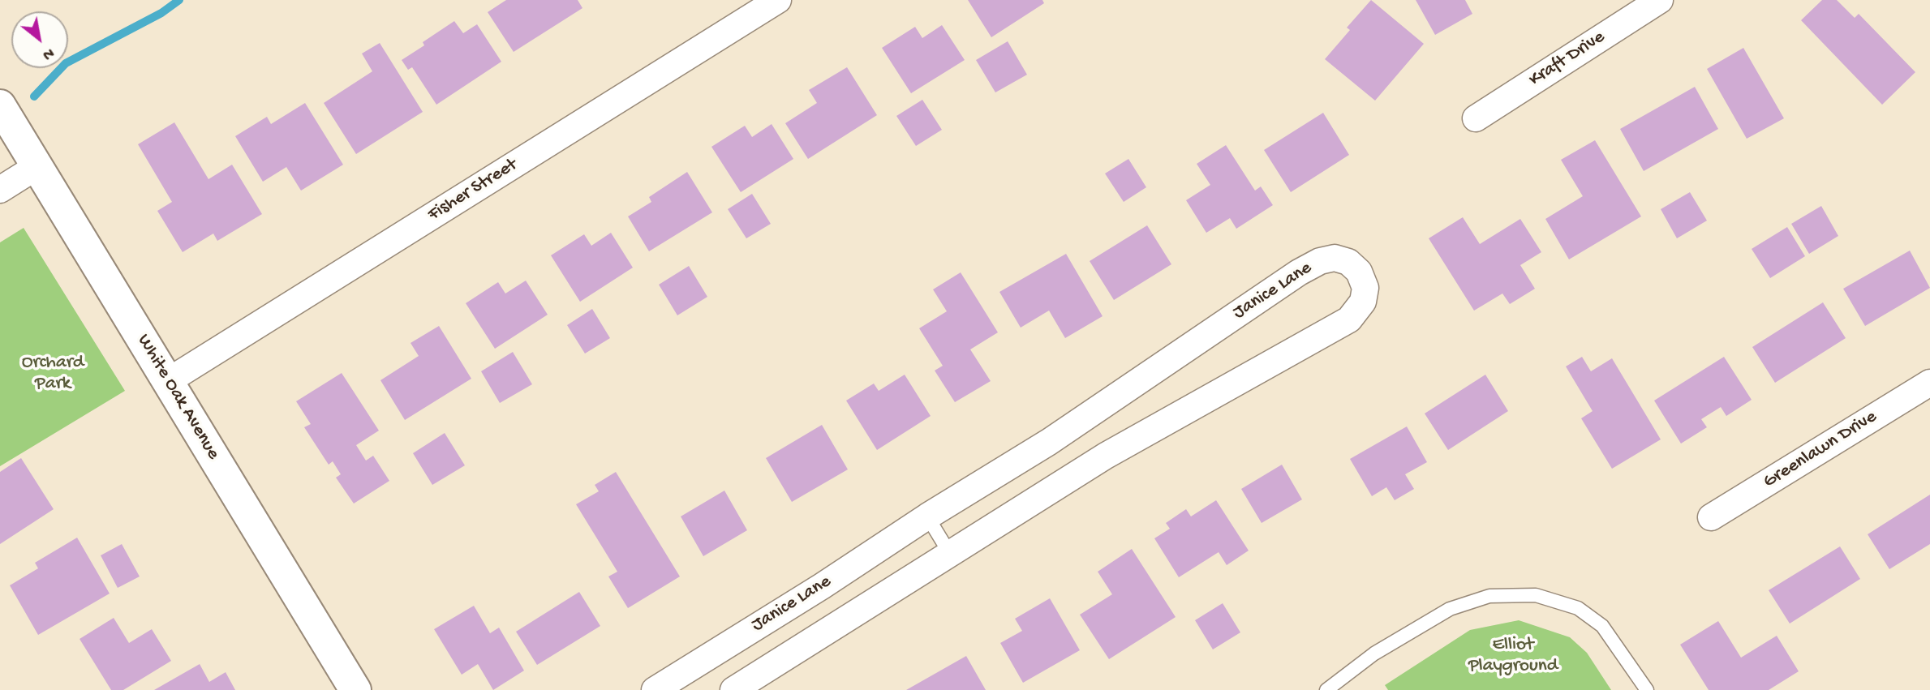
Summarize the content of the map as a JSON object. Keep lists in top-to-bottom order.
{
  "streets": {
    "street": [
      "Kraft Drive",
      "Fisher Street",
      "Janice Lane",
      "White Oak Avenue",
      "Greenlawn Drive"
    ]
  },
  "crossings": [
    ["Fisher Street", "White Oak Avenue"]
  ],
  "parks": ["Orchard Park", "Elliot Playground"],
  "north": "bottom right"
}
